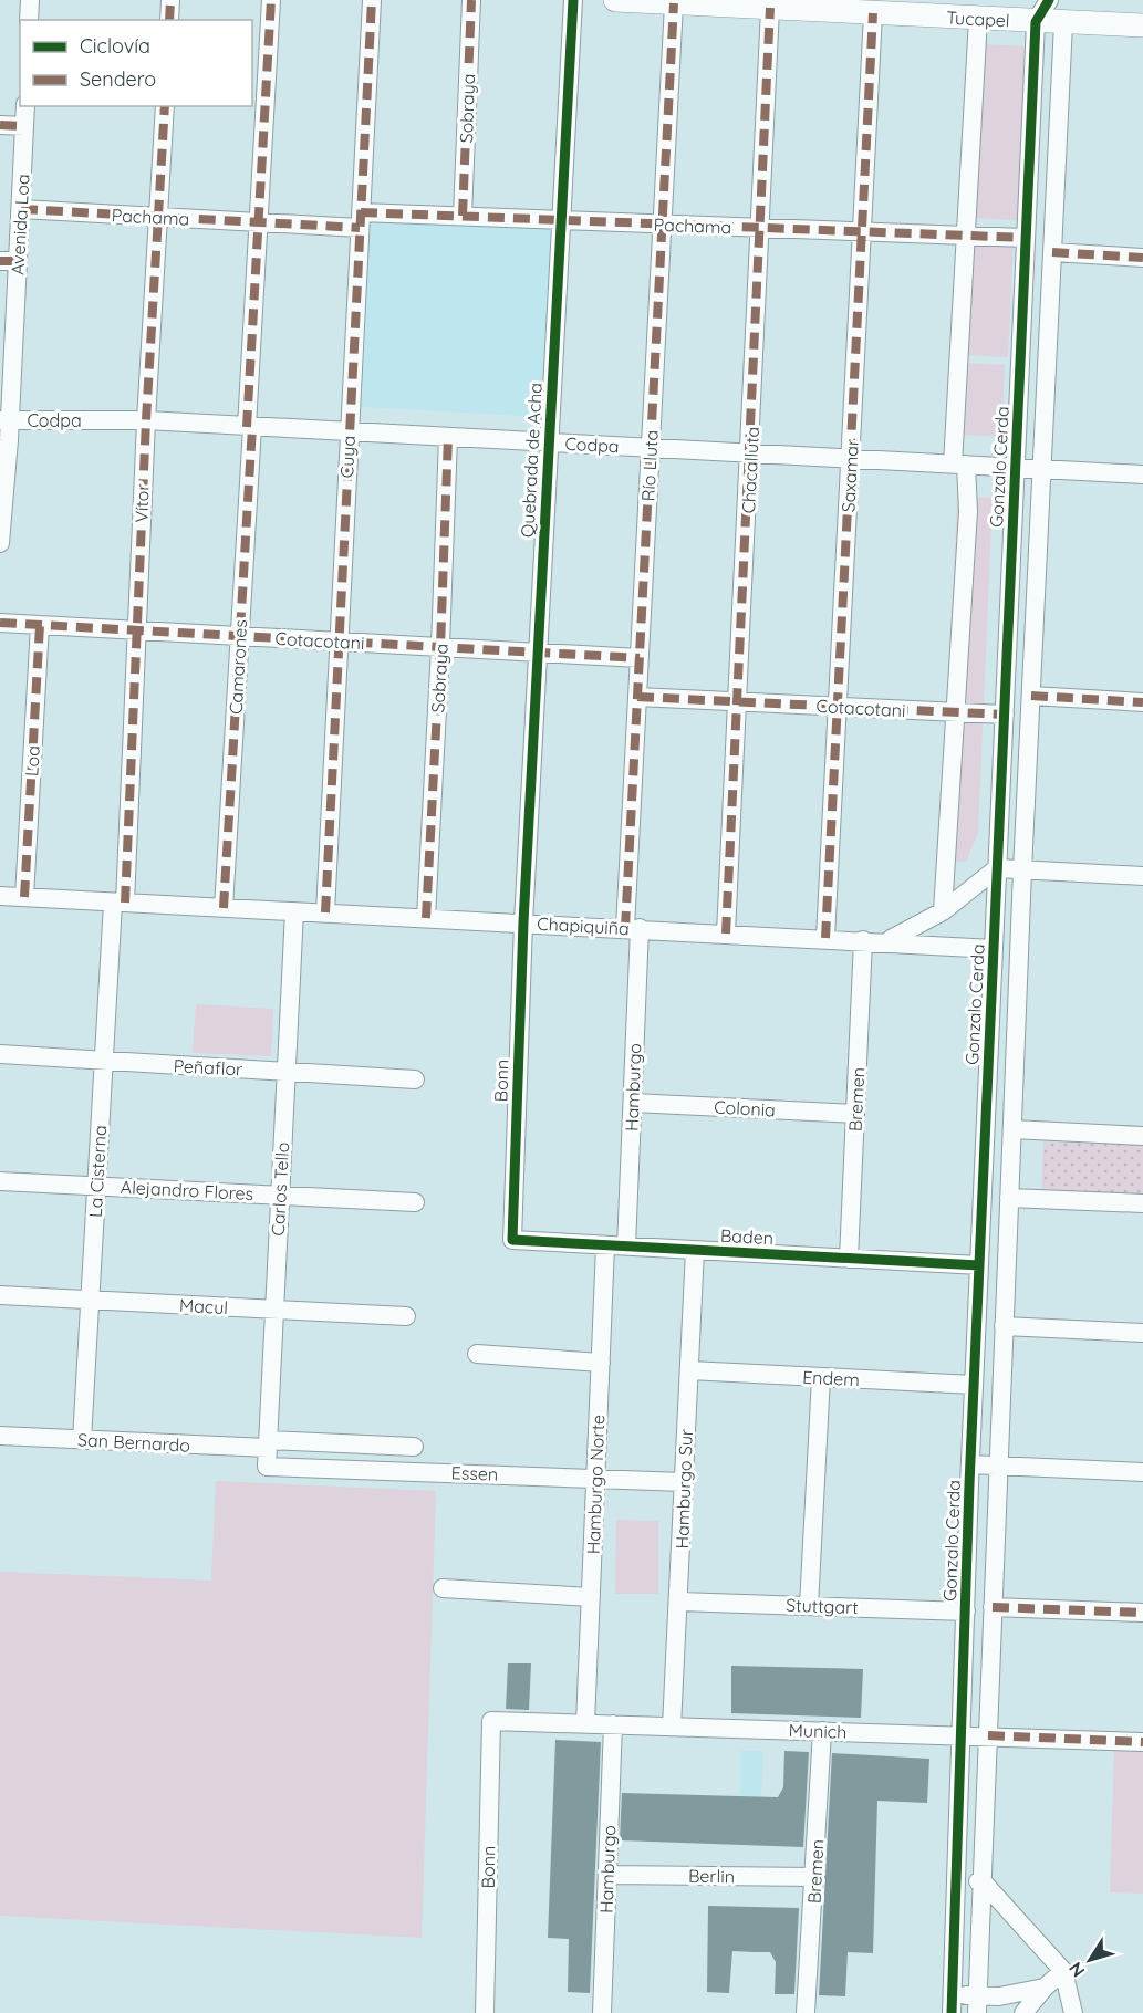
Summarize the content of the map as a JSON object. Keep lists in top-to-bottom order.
{
  "streets": {
    "main road": ["Tucapel"],
    "street": [
      "Sobraya",
      "Pachama",
      "Avenida Loa",
      "Codpa",
      "Cuya",
      "Quebrada de Acha",
      "Río Lluta",
      "Gonzalo Cerda",
      "Chacalluta",
      "Saxamar",
      "Vítor",
      "Cotacotani",
      "Camarones",
      "Loa",
      "Chapiquiña",
      "Peñaflor",
      "Bonn",
      "Hamburgo",
      "Bremen",
      "Colonia",
      "La Cisterna",
      "Carlos Tello",
      "Alejandro Flores",
      "Baden",
      "Macul",
      "Endem",
      "San Bernardo",
      "Essen",
      "Hamburgo Norte",
      "Hamburgo Sur",
      "Stuttgart",
      "Munich",
      "Berlin"
    ]
  },
  "crossings": [
    ["Tucapel", "Río Lluta"],
    ["Tucapel", "Gonzalo Cerda"],
    ["Tucapel", "Chacalluta"],
    ["Tucapel", "Saxamar"],
    ["Sobraya", "Pachama"],
    ["Sobraya", "Codpa"],
    ["Sobraya", "Cotacotani"],
    ["Sobraya", "Chapiquiña"],
    ["Pachama", "Avenida Loa"],
    ["Pachama", "Cuya"],
    ["Pachama", "Quebrada de Acha"],
    ["Pachama", "Río Lluta"],
    ["Pachama", "Gonzalo Cerda"],
    ["Pachama", "Chacalluta"],
    ["Pachama", "Saxamar"],
    ["Pachama", "Vítor"],
    ["Pachama", "Camarones"],
    ["Avenida Loa", "Codpa"],
    ["Codpa", "Cuya"],
    ["Codpa", "Quebrada de Acha"],
    ["Codpa", "Río Lluta"],
    ["Codpa", "Gonzalo Cerda"],
    ["Codpa", "Chacalluta"],
    ["Codpa", "Saxamar"],
    ["Codpa", "Vítor"],
    ["Codpa", "Camarones"],
    ["Cuya", "Cotacotani"],
    ["Cuya", "Chapiquiña"],
    ["Quebrada de Acha", "Cotacotani"],
    ["Quebrada de Acha", "Chapiquiña"],
    ["Quebrada de Acha", "Bonn"],
    ["Río Lluta", "Cotacotani"],
    ["Río Lluta", "Chapiquiña"],
    ["Río Lluta", "Hamburgo"],
    ["Gonzalo Cerda", "Cotacotani"],
    ["Gonzalo Cerda", "Chapiquiña"],
    ["Gonzalo Cerda", "Baden"],
    ["Gonzalo Cerda", "Endem"],
    ["Gonzalo Cerda", "Stuttgart"],
    ["Gonzalo Cerda", "Munich"],
    ["Chacalluta", "Cotacotani"],
    ["Chacalluta", "Chapiquiña"],
    ["Saxamar", "Cotacotani"],
    ["Saxamar", "Chapiquiña"],
    ["Vítor", "Cotacotani"],
    ["Vítor", "Chapiquiña"],
    ["Vítor", "La Cisterna"],
    ["Cotacotani", "Camarones"],
    ["Cotacotani", "Loa"],
    ["Camarones", "Chapiquiña"],
    ["Loa", "Chapiquiña"],
    ["Chapiquiña", "Bonn"],
    ["Chapiquiña", "Hamburgo"],
    ["Chapiquiña", "Bremen"],
    ["Chapiquiña", "La Cisterna"],
    ["Chapiquiña", "Carlos Tello"],
    ["Peñaflor", "La Cisterna"],
    ["Peñaflor", "Carlos Tello"],
    ["Bonn", "Baden"],
    ["Bonn", "Munich"],
    ["Hamburgo", "Colonia"],
    ["Hamburgo", "Baden"],
    ["Hamburgo", "Munich"],
    ["Hamburgo", "Berlin"],
    ["Bremen", "Colonia"],
    ["Bremen", "Baden"],
    ["Bremen", "Munich"],
    ["Bremen", "Berlin"],
    ["La Cisterna", "Alejandro Flores"],
    ["La Cisterna", "Macul"],
    ["La Cisterna", "San Bernardo"],
    ["Carlos Tello", "Alejandro Flores"],
    ["Carlos Tello", "Macul"],
    ["Carlos Tello", "San Bernardo"],
    ["Carlos Tello", "Essen"],
    ["Baden", "Hamburgo Norte"],
    ["Baden", "Hamburgo Sur"],
    ["Endem", "Hamburgo Sur"],
    ["San Bernardo", "Essen"],
    ["Essen", "Hamburgo Norte"],
    ["Essen", "Hamburgo Sur"],
    ["Hamburgo Norte", "Munich"],
    ["Hamburgo Sur", "Stuttgart"],
    ["Hamburgo Sur", "Munich"]
  ],
  "legend": ["Ciclovía", "Sendero"],
  "north": "bottom left"
}
